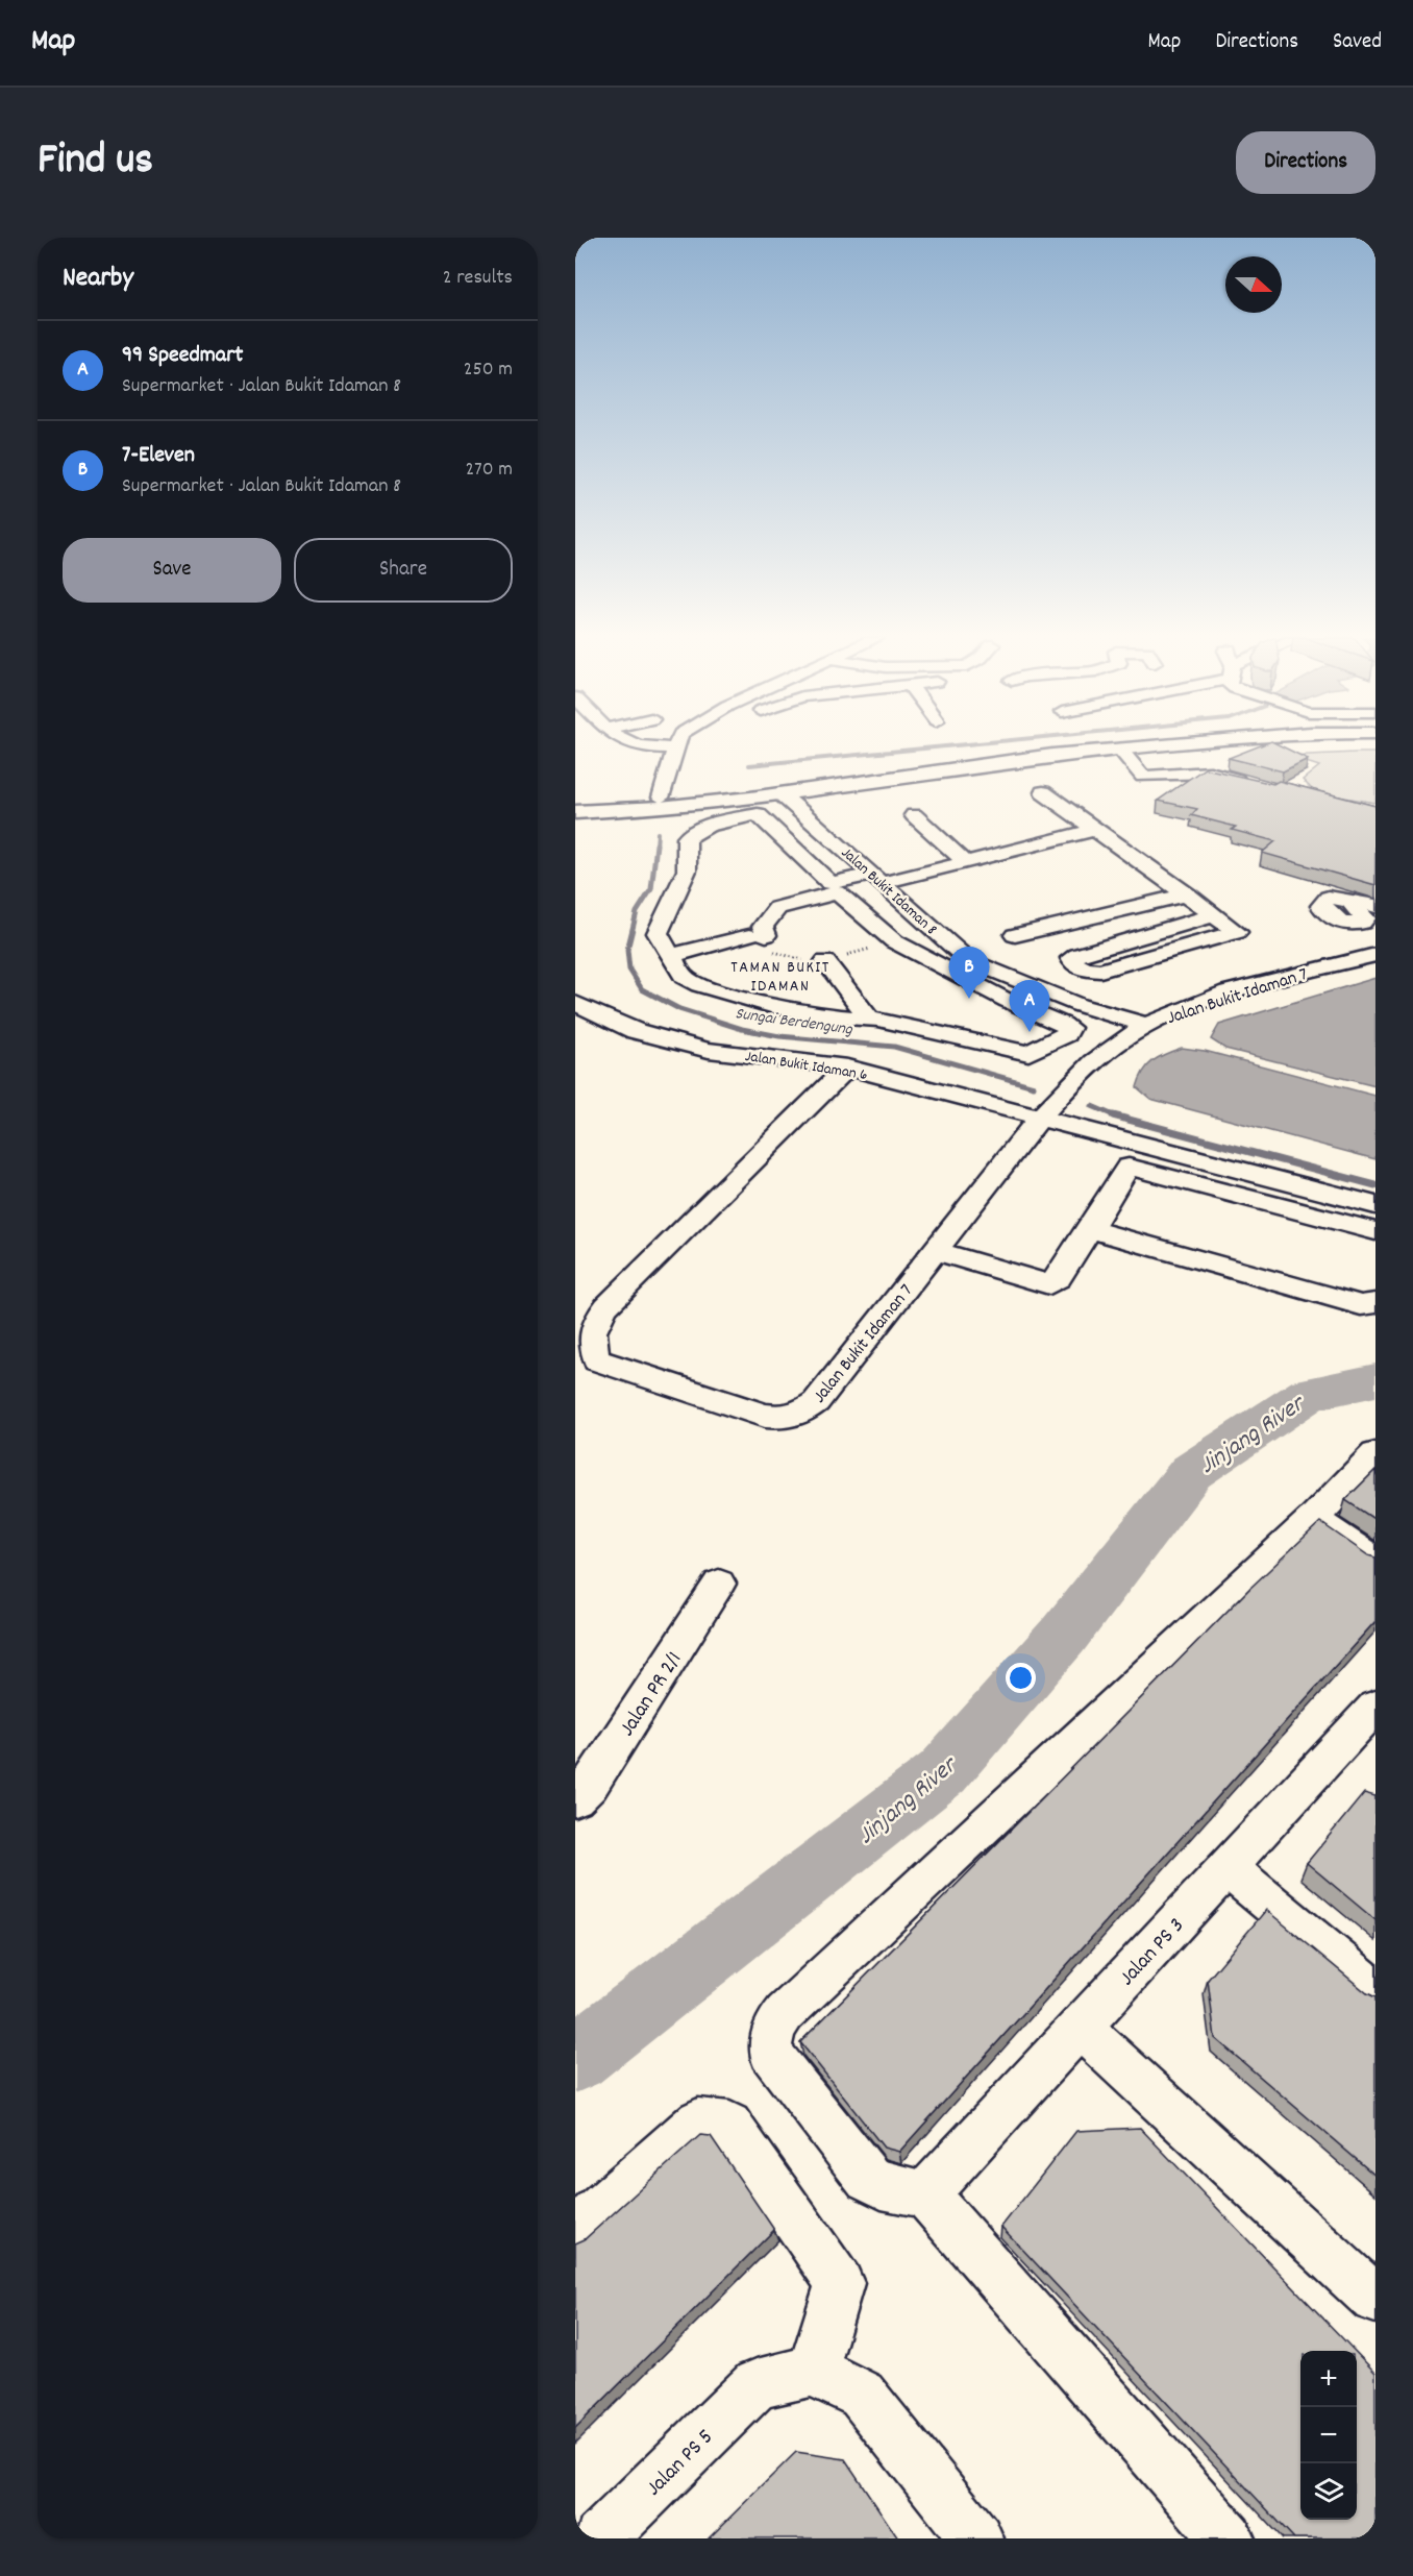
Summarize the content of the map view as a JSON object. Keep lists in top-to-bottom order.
{
  "streets": {
    "street": [
      "Jalan Bukit Idaman 8",
      "Jalan Bukit Idaman 7",
      "Jalan Bukit Idaman 6",
      "Jalan PR 2/1",
      "Jalan PS 3",
      "Jalan PS 5"
    ]
  },
  "crossings": [
    ["Jalan Bukit Idaman 8", "Jalan Bukit Idaman 7"],
    ["Jalan Bukit Idaman 7", "Jalan Bukit Idaman 6"]
  ],
  "districts": ["TAMAN BUKIT IDAMAN"],
  "water": ["Sungai Berdengung", "Jinjang River"],
  "north": "right",
  "page": {
    "header": "Map",
    "nav": ["Map", "Directions", "Saved"],
    "title": "Find us",
    "buttons": [
      "Directions",
      ["Save", "Share"]
    ],
    "heading": ["Nearby", "2 results"],
    "list": [
      {
        "mark": "A",
        "name": "99 Speedmart",
        "note": "Supermarket · Jalan Bukit Idaman 8",
        "value": "250 m"
      },
      {
        "mark": "B",
        "name": "7-Eleven",
        "note": "Supermarket · Jalan Bukit Idaman 8",
        "value": "270 m"
      }
    ],
    "pins": ["B", "A"],
    "map_buttons": ["+", "−"]
  }
}
